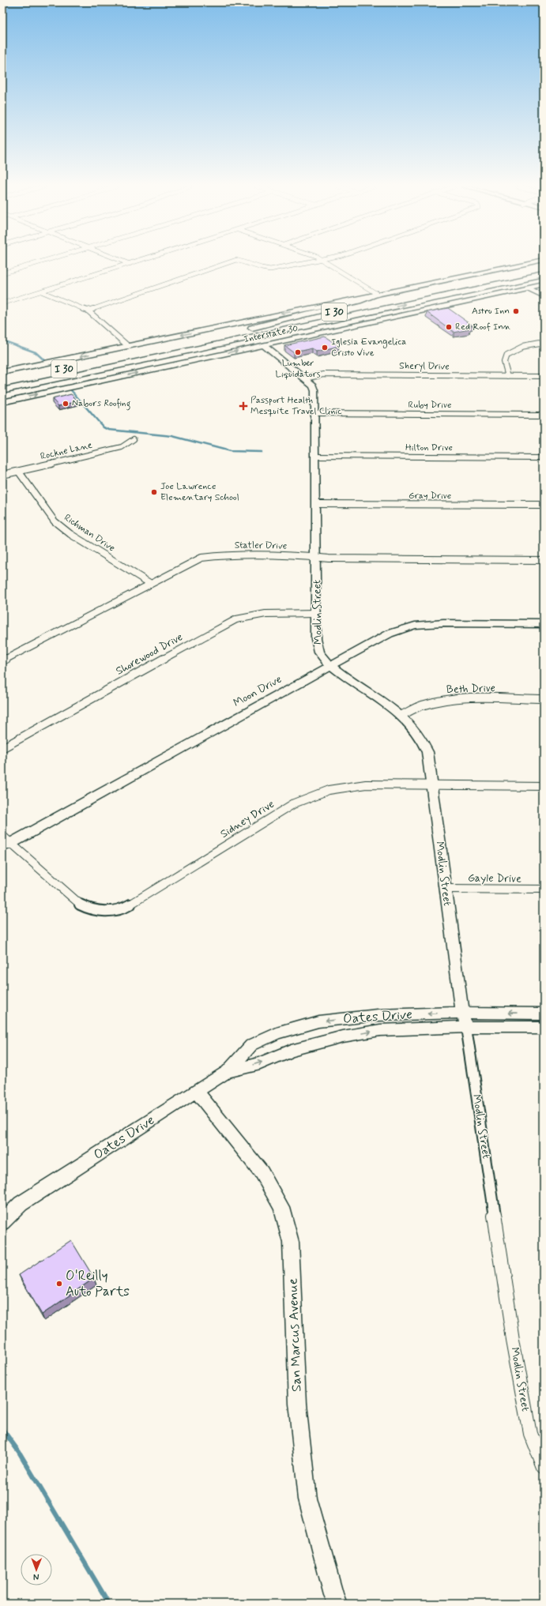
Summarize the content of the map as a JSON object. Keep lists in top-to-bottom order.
{
  "streets": {
    "highway": ["I 30"],
    "main road": [
      "Interstate 30",
      "Modlin Street",
      "Moon Drive",
      "Oates Drive",
      "San Marcus Avenue"
    ],
    "street": [
      "Sheryl Drive",
      "Ruby Drive",
      "Hilton Drive",
      "Rockne Lane",
      "Gray Drive",
      "Richman Drive",
      "Statler Drive",
      "Shorewood Drive",
      "Beth Drive",
      "Sidney Drive",
      "Gayle Drive"
    ]
  },
  "crossings": [
    ["Interstate 30", "Modlin Street"],
    ["Sheryl Drive", "Modlin Street"],
    ["Ruby Drive", "Modlin Street"],
    ["Hilton Drive", "Modlin Street"],
    ["Rockne Lane", "Richman Drive"],
    ["Gray Drive", "Modlin Street"],
    ["Richman Drive", "Statler Drive"],
    ["Statler Drive", "Modlin Street"],
    ["Modlin Street", "Shorewood Drive"],
    ["Modlin Street", "Beth Drive"],
    ["Modlin Street", "Moon Drive"],
    ["Modlin Street", "Sidney Drive"],
    ["Modlin Street", "Gayle Drive"],
    ["Modlin Street", "Oates Drive"],
    ["Moon Drive", "Sidney Drive"],
    ["Oates Drive", "San Marcus Avenue"]
  ],
  "places": {
    "other": [
      "Astro Inn",
      "Red Roof Inn",
      "Iglesia Evangelica Cristo Vive",
      "Lumber Liquidators",
      "Nabors Roofing",
      "Joe Lawrence Elementary School",
      "O'Reilly Auto Parts"
    ],
    "health": ["Passport Health Mesquite Travel Clinic"]
  },
  "north": "bottom"
}
